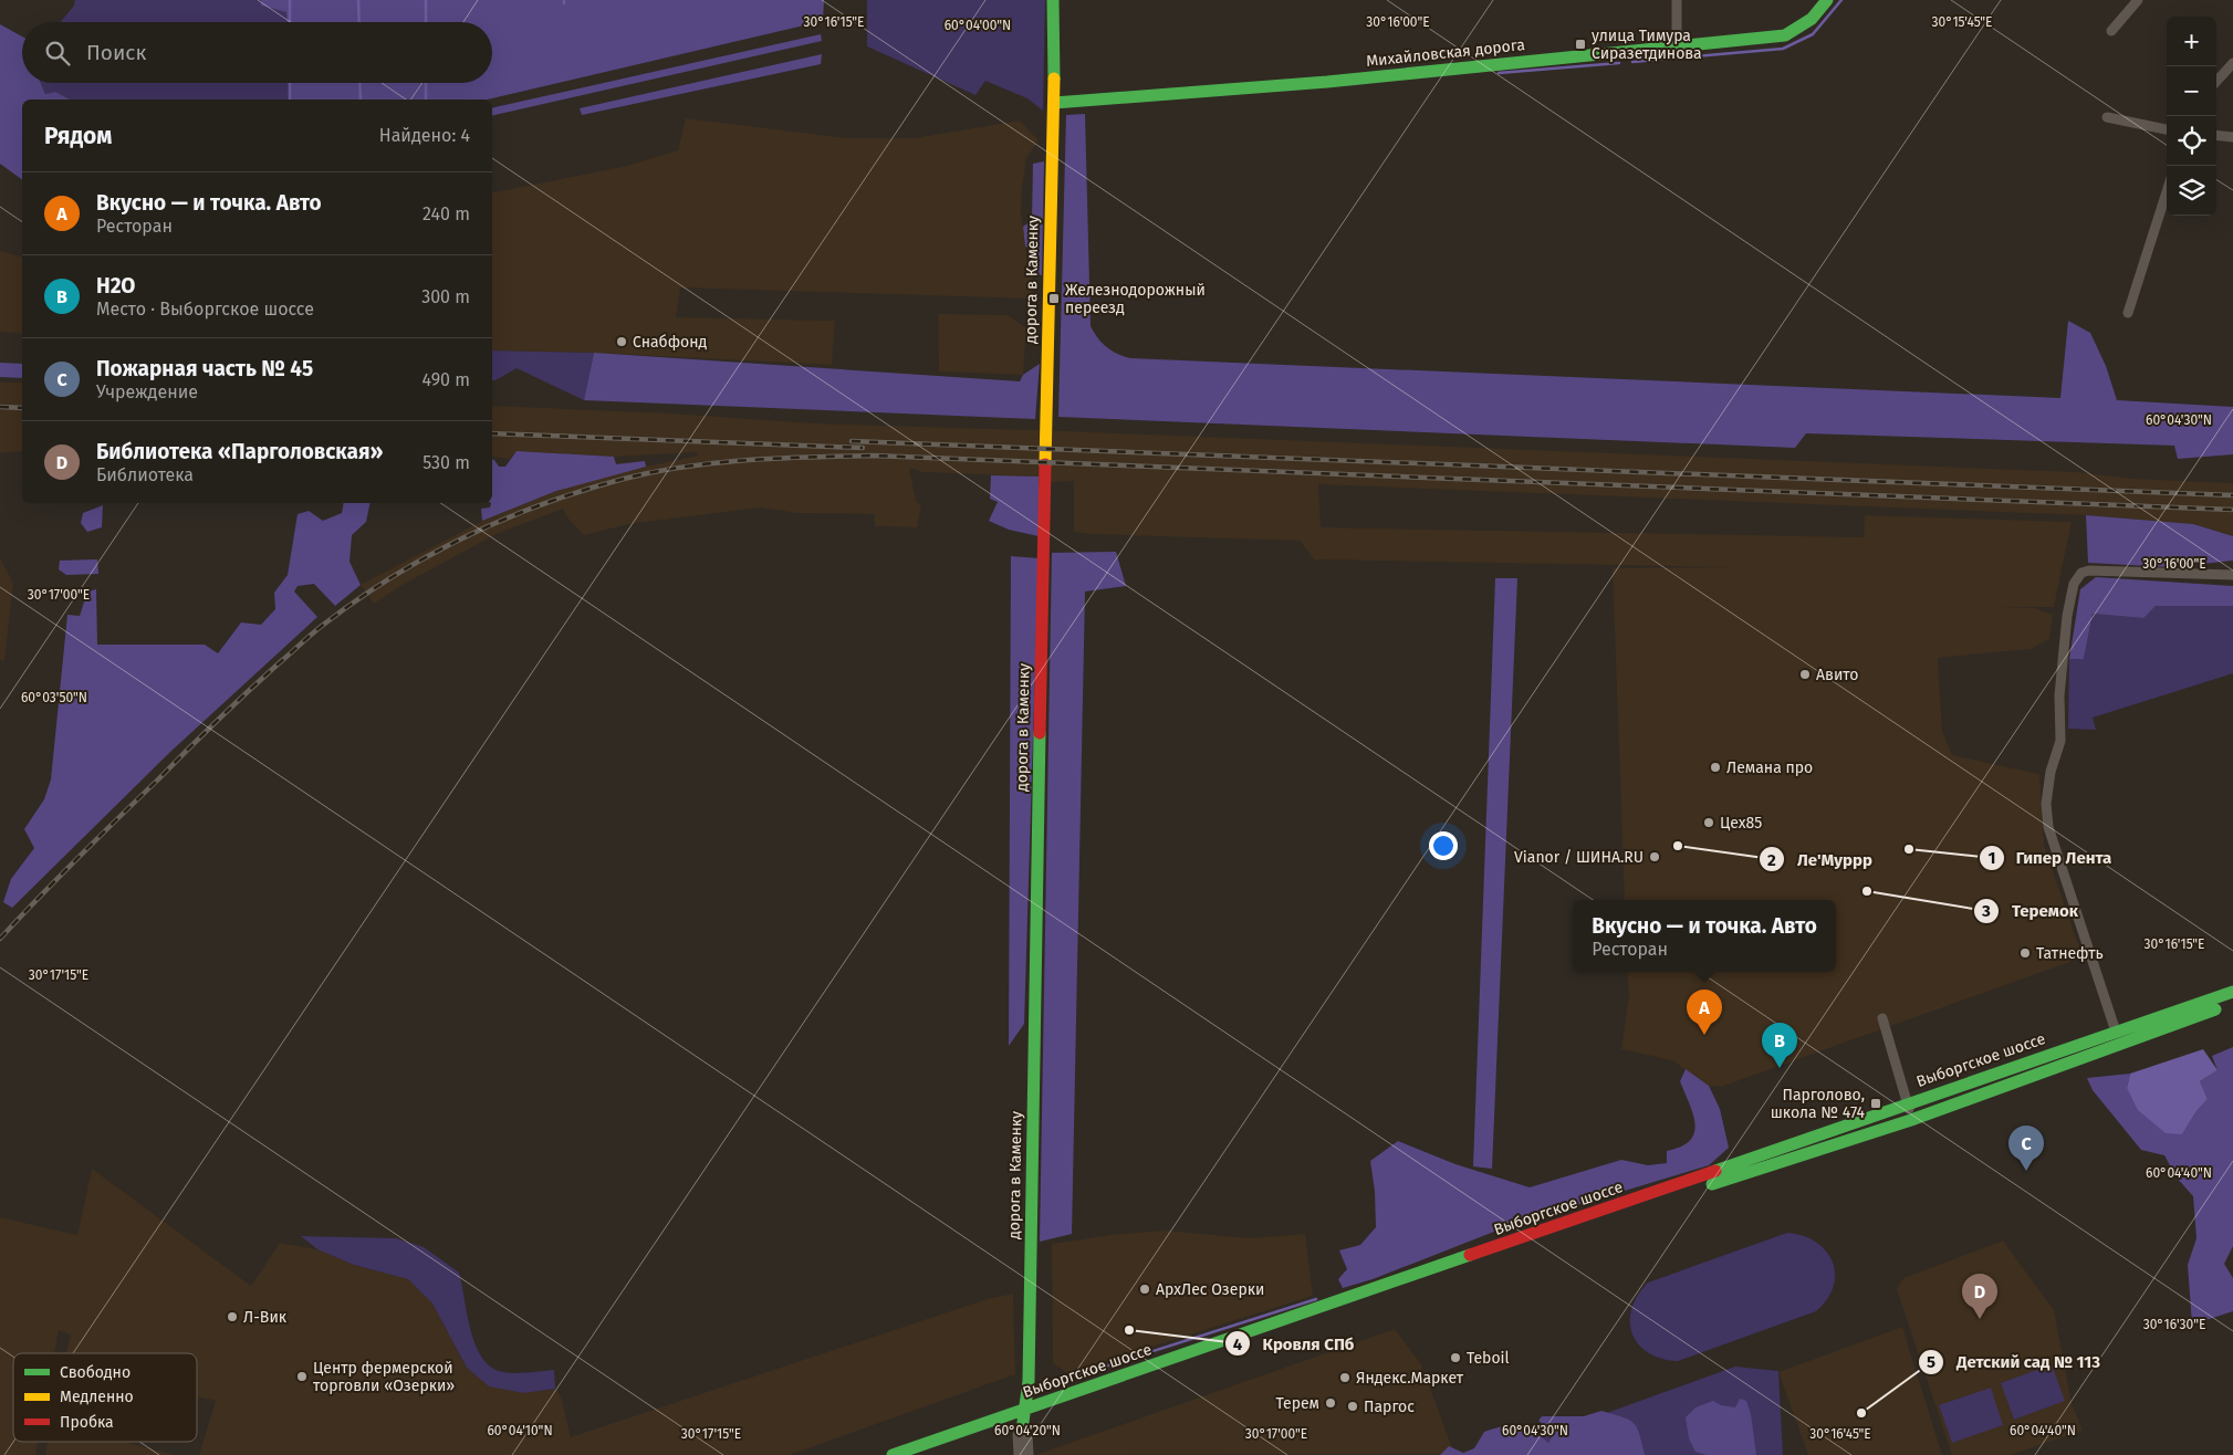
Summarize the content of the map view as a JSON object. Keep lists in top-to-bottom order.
{
  "streets": {
    "main road": ["Михайловская дорога", "дорога в Каменку", "Выборгское шоссе"]
  },
  "crossings": [
    ["Михайловская дорога", "дорога в Каменку"],
    ["дорога в Каменку", "Выборгское шоссе"]
  ],
  "places": {
    "transit": ["улица Тимура Сиразетдинова", "Железнодорожный переезд", "Парголово, школа № 474"],
    "other": [
      "Снабфонд",
      "Авито",
      "Лемана про",
      "Цех85",
      "Ле'Муррр",
      "Гипер Лента",
      "Vianor / ШИНА.RU",
      "Теремок",
      "Татнефть",
      "АрхЛес Озерки",
      "Л-Вик",
      "Кровля СПб",
      "Teboil",
      "Центр фермерской торговли «Озерки»",
      "Яндекс.Маркет",
      "Терем",
      "Паргос",
      "Детский сад № 113"
    ]
  },
  "legend": ["Свободно", "Медленно", "Пробка"],
  "page": {
    "map_buttons": ["+", "−"],
    "search": "Поиск",
    "heading": ["Рядом", "Найдено: 4"],
    "list": [
      {
        "mark": "A",
        "name": "Вкусно — и точка. Авто",
        "note": "Ресторан",
        "value": "240 m"
      },
      {
        "mark": "B",
        "name": "H2O",
        "note": "Место · Выборгское шоссе",
        "value": "300 m"
      },
      {
        "mark": "C",
        "name": "Пожарная часть № 45",
        "note": "Учреждение",
        "value": "490 m"
      },
      {
        "mark": "D",
        "name": "Библиотека «Парголовская»",
        "note": "Библиотека",
        "value": "530 m"
      }
    ],
    "popup": ["Вкусно — и точка. Авто", "Ресторан"],
    "pins": [
      "A",
      "B",
      "C",
      "D"
    ]
  },
  "coordinates": [
    "30°16'15\"E",
    "30°15'45\"E",
    "30°16'00\"E",
    "60°04'00\"N",
    "60°04'30\"N",
    "30°17'00\"E",
    "60°03'50\"N",
    "30°17'15\"E",
    "60°04'40\"N",
    "30°16'30\"E",
    "60°04'10\"N",
    "60°04'20\"N",
    "30°16'45\"E"
  ]
}
